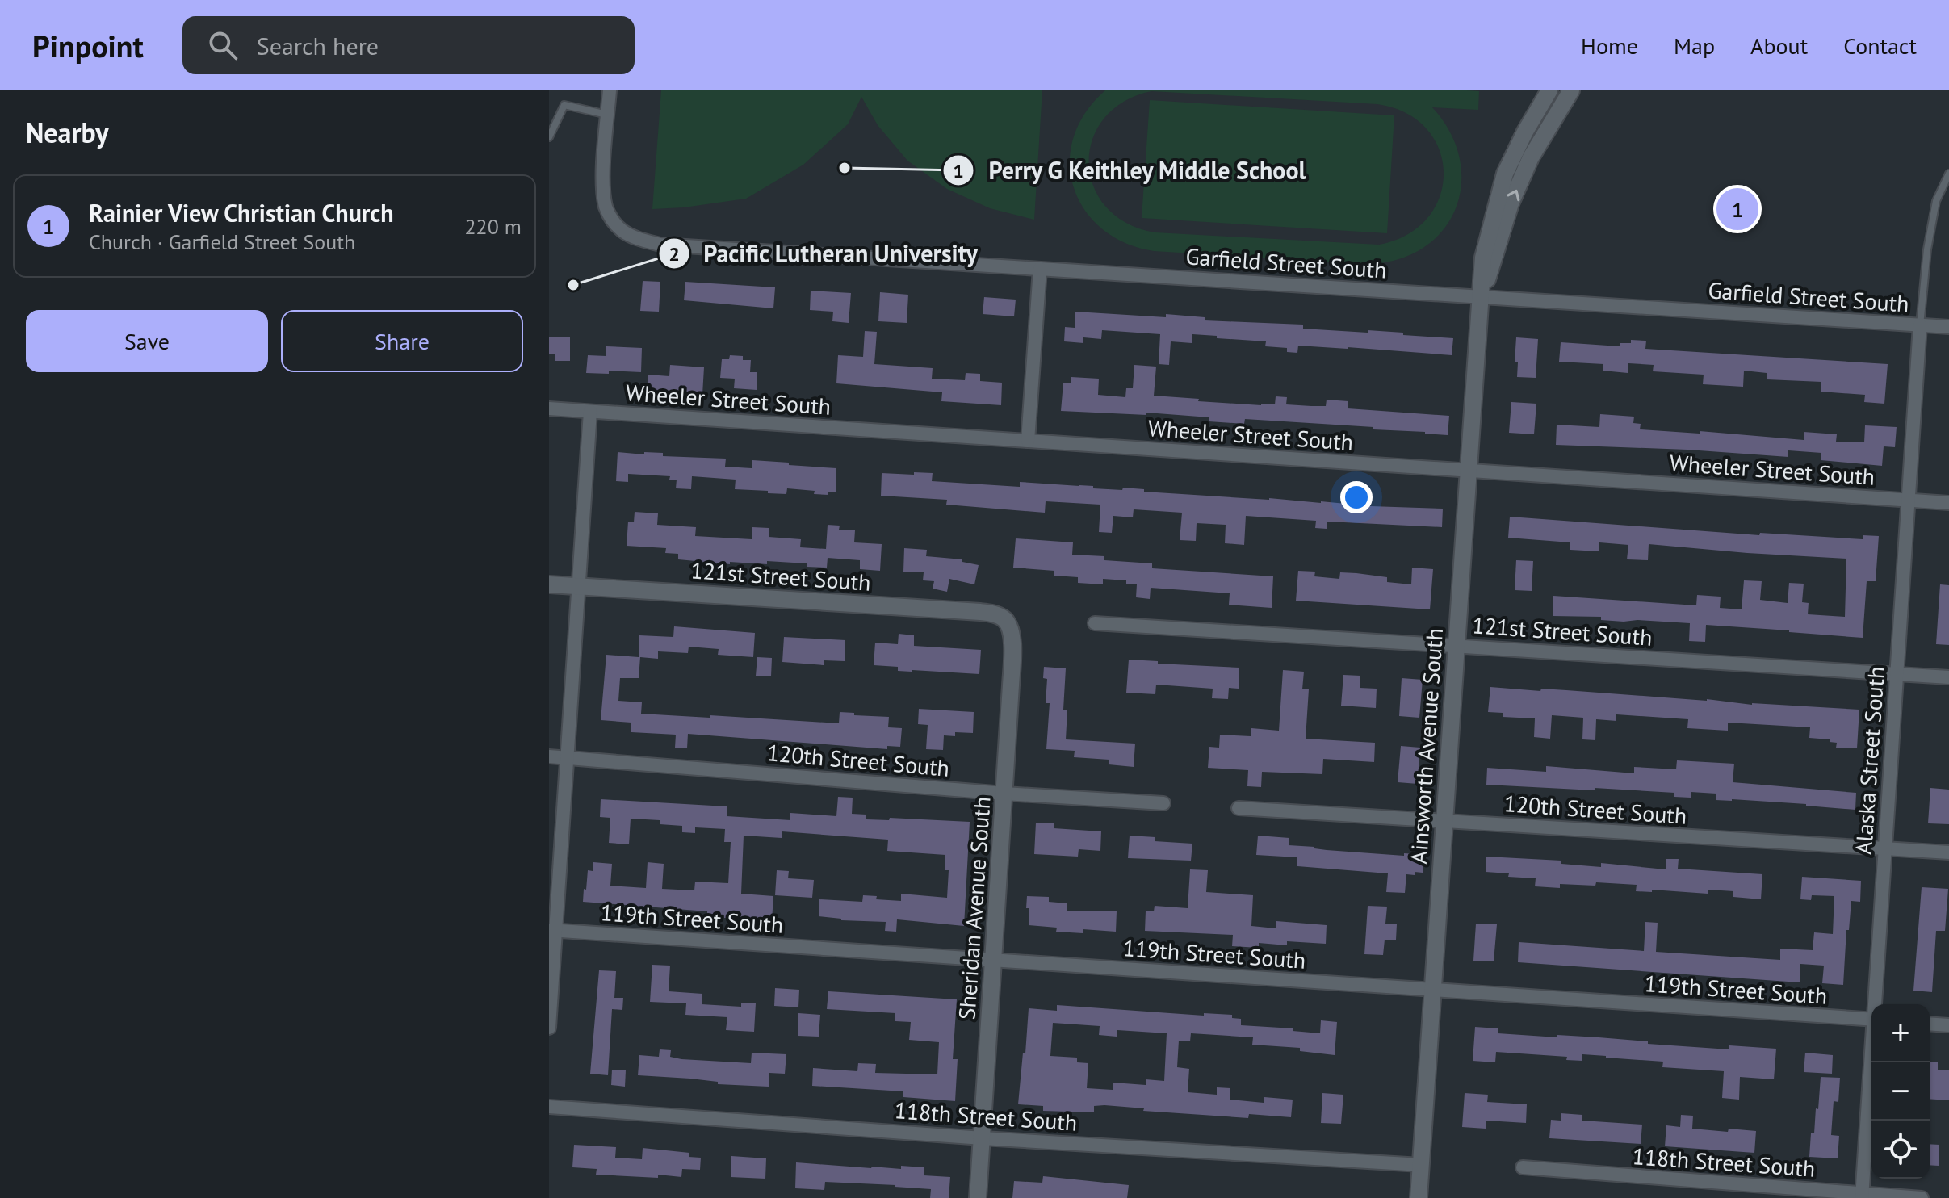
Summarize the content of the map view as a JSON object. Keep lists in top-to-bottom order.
{
  "streets": {
    "street": [
      "Garfield Street South",
      "Wheeler Street South",
      "121st Street South",
      "Ainsworth Avenue South",
      "120th Street South",
      "Alaska Street South",
      "Sheridan Avenue South",
      "119th Street South",
      "118th Street South"
    ]
  },
  "crossings": [
    ["Garfield Street South", "Ainsworth Avenue South"],
    ["Garfield Street South", "Alaska Street South"],
    ["Wheeler Street South", "Ainsworth Avenue South"],
    ["Wheeler Street South", "Alaska Street South"],
    ["121st Street South", "Ainsworth Avenue South"],
    ["121st Street South", "Alaska Street South"],
    ["121st Street South", "Sheridan Avenue South"],
    ["Ainsworth Avenue South", "120th Street South"],
    ["Ainsworth Avenue South", "119th Street South"],
    ["Ainsworth Avenue South", "118th Street South"],
    ["120th Street South", "Alaska Street South"],
    ["120th Street South", "Sheridan Avenue South"],
    ["Alaska Street South", "118th Street South"],
    ["Sheridan Avenue South", "119th Street South"],
    ["Sheridan Avenue South", "118th Street South"]
  ],
  "places": ["Perry G Keithley Middle School", "Pacific Lutheran University"],
  "page": {
    "header": "Pinpoint",
    "search": "Search here",
    "nav": [
      "Home",
      "Map",
      "About",
      "Contact"
    ],
    "heading": "Nearby",
    "list": [
      {
        "mark": "1",
        "name": "Rainier View Christian Church",
        "note": "Church · Garfield Street South",
        "value": "220 m"
      }
    ],
    "pins": "1",
    "buttons": ["Save", "Share"],
    "map_buttons": ["+", "−"]
  }
}
